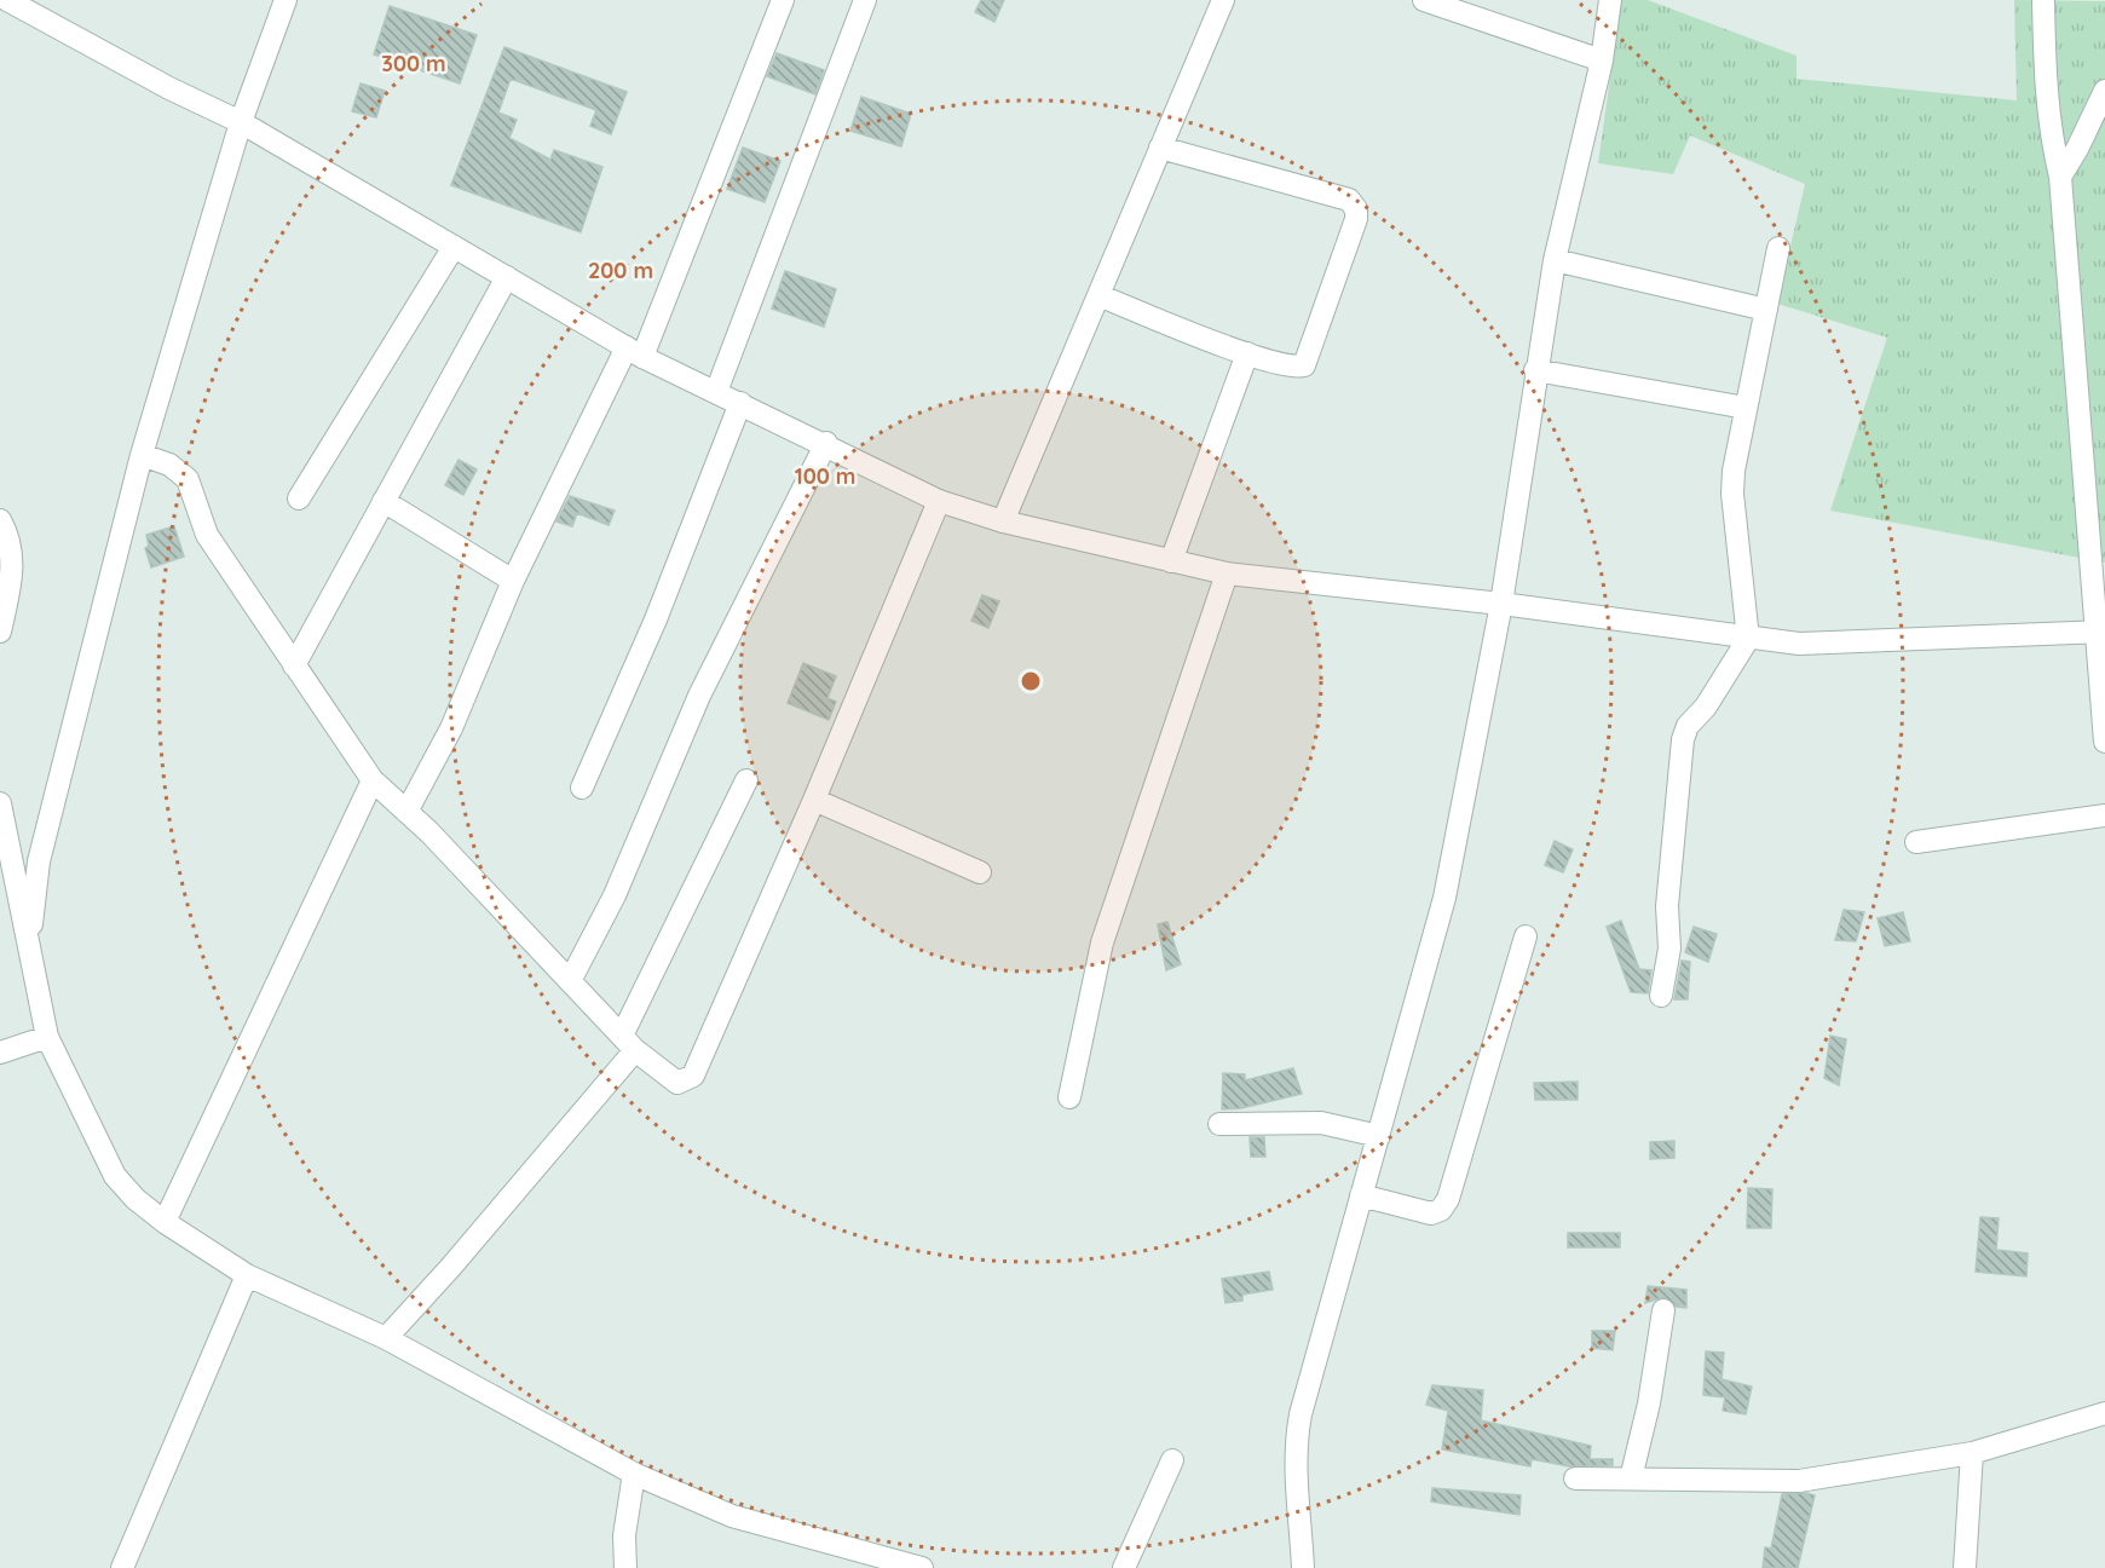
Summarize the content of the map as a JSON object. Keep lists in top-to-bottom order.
{
  "rings": ["300 m", "200 m", "100 m"]
}
